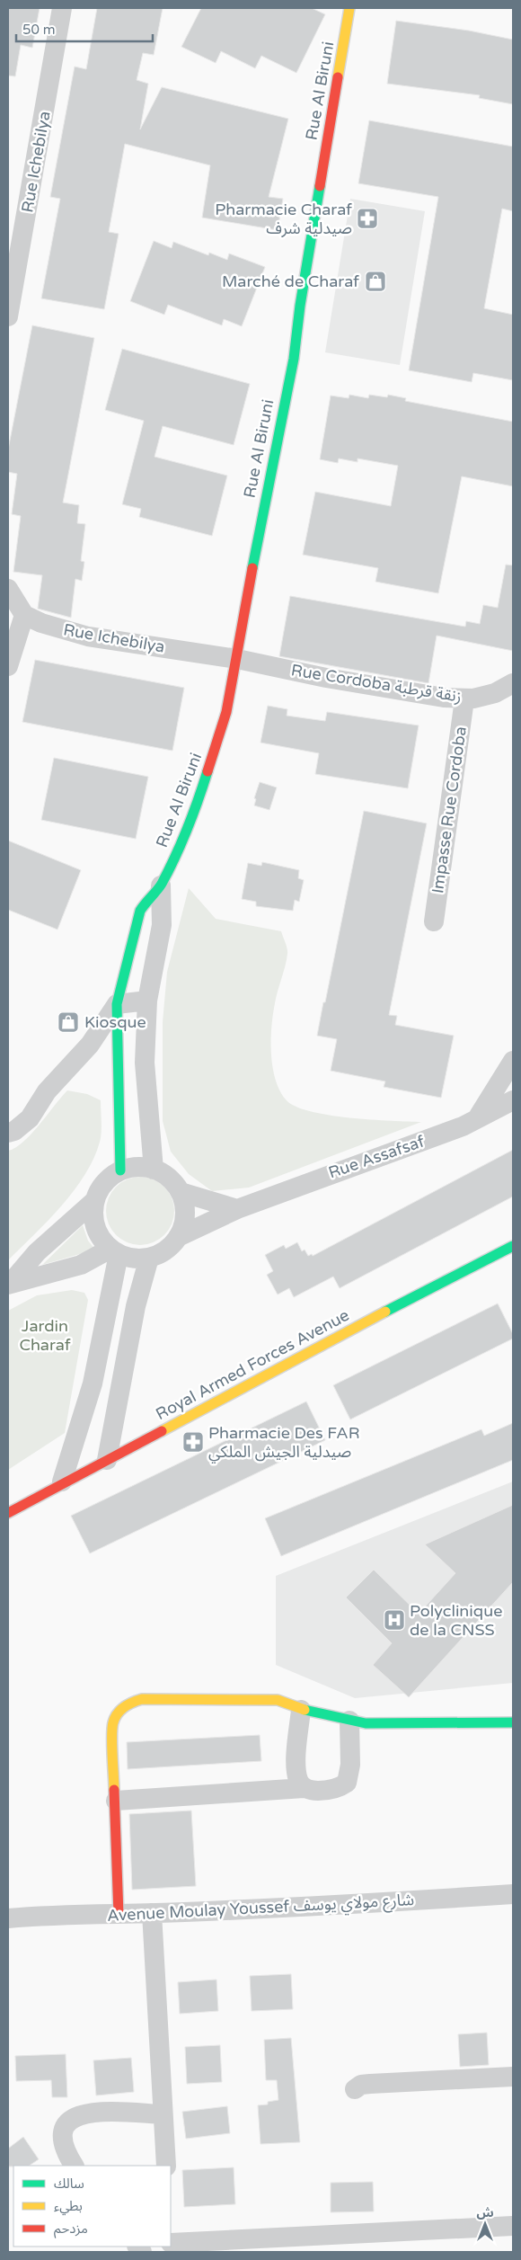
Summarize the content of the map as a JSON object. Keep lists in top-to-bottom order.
{
  "streets": {
    "street": [
      "Rue Al Biruni",
      "Rue Ichebilya",
      "Rue Cordoba زنقة قرطبة",
      "Impasse Rue Cordoba",
      "Rue Assafsaf",
      "Royal Armed Forces Avenue",
      "Avenue Moulay Youssef شارع مولاي يوسف"
    ]
  },
  "crossings": [
    ["Rue Al Biruni", "Rue Ichebilya"],
    ["Rue Al Biruni", "Rue Cordoba زنقة قرطبة"],
    ["Rue Al Biruni", "Rue Assafsaf"],
    ["Rue Ichebilya", "Rue Cordoba زنقة قرطبة"],
    ["Rue Cordoba زنقة قرطبة", "Impasse Rue Cordoba"]
  ],
  "parks": ["Jardin Charaf"],
  "places": {
    "pharmacy": ["Pharmacie Charaf صيدلية شرف", "Pharmacie Des FAR صيدلية الجيش الملكي"],
    "shop": ["Marché de Charaf", "Kiosque"],
    "hospital": ["Polyclinique de la CNSS"]
  },
  "legend": ["سالك", "بطيء", "مزدحم"],
  "scale_bar": "50 m",
  "north": "top"
}
